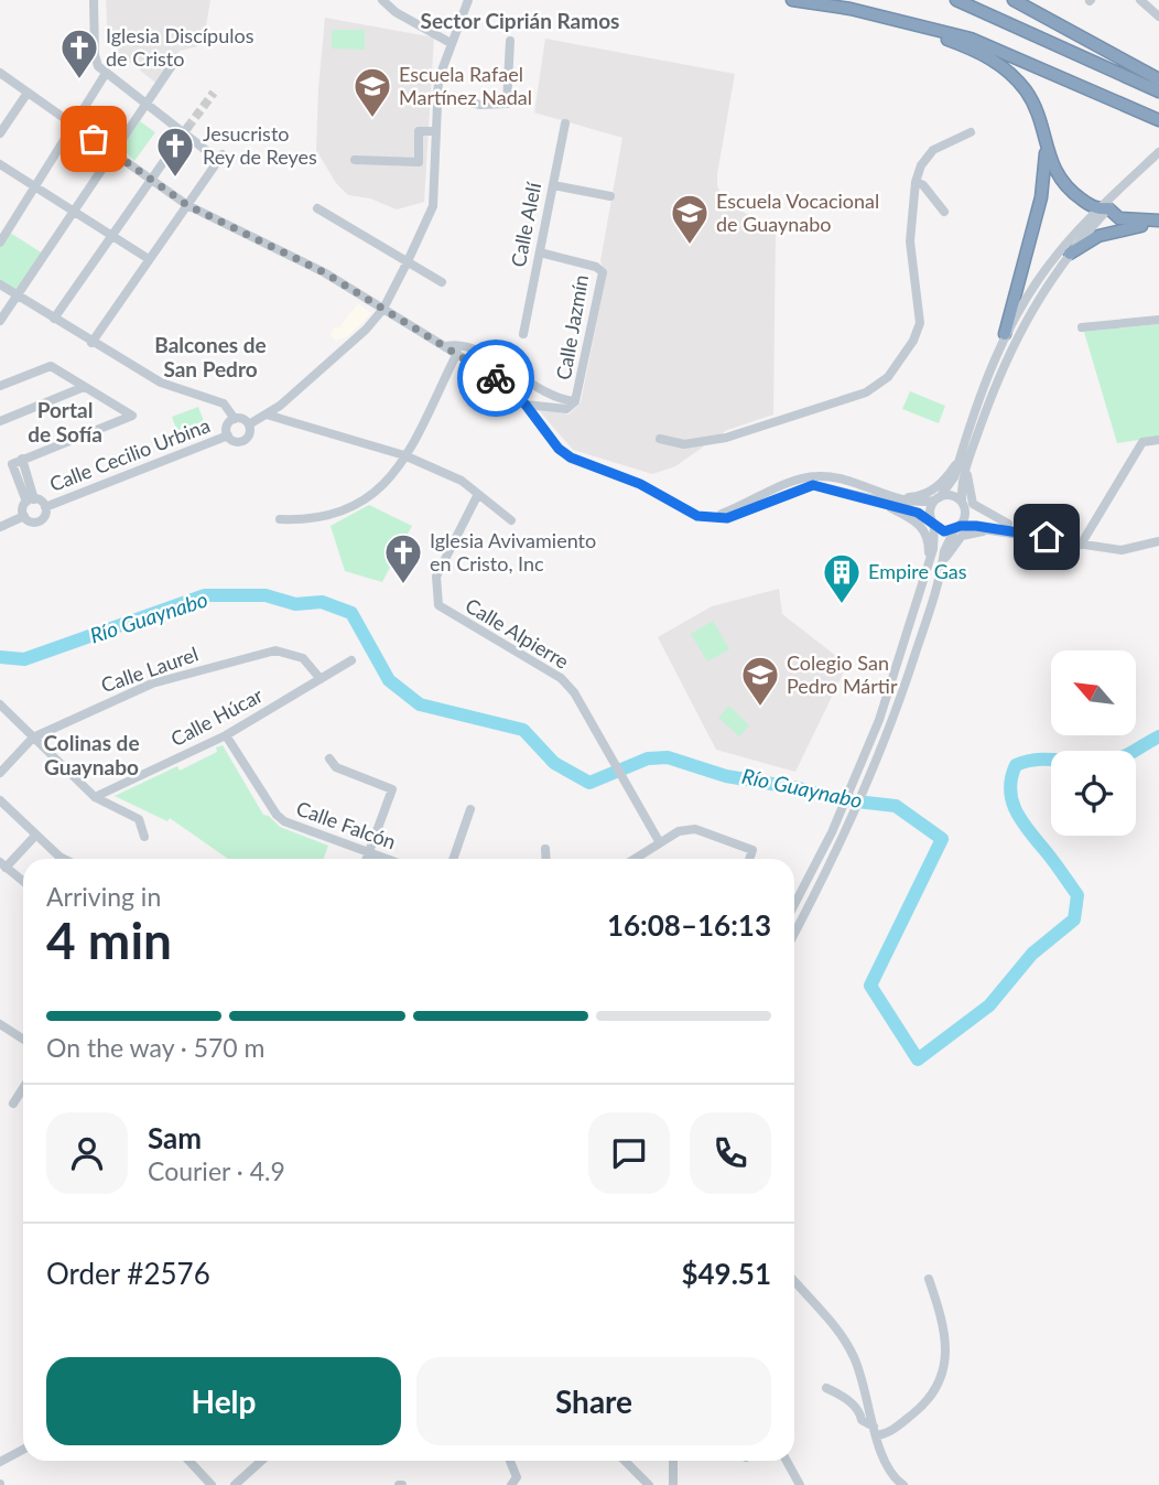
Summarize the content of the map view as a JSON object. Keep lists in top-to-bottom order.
{
  "streets": {
    "street": [
      "Calle Alelí",
      "Calle Jazmín",
      "Calle Cecilio Urbina",
      "Calle Alpierre",
      "Calle Laurel",
      "Calle Húcar",
      "Calle Falcón"
    ]
  },
  "crossings": [
    ["Calle Alelí", "Calle Jazmín"],
    ["Calle Laurel", "Calle Húcar"],
    ["Calle Húcar", "Calle Falcón"]
  ],
  "districts": [
    "Sector Ciprián Ramos",
    "Balcones de San Pedro",
    "Portal de Sofía",
    "Colinas de Guaynabo"
  ],
  "water": ["Río Guaynabo"],
  "places": {
    "church": ["Iglesia Discípulos de Cristo", "Jesucristo Rey de Reyes", "Iglesia Avivamiento en Cristo, Inc"],
    "school or university": ["Escuela Rafael Martínez Nadal", "Escuela Vocacional de Guaynabo", "Colegio San Pedro Mártir"],
    "building": ["Empire Gas"]
  },
  "north": "top left",
  "page": {
    "heading": ["4 min", "Arriving in", "16:08–16:13"],
    "panel": [
      "Sam",
      "Courier · 4.9",
      "Order #2576",
      "$49.51"
    ],
    "bar": "On the way · 570 m",
    "buttons": ["Help", "Share"]
  }
}
